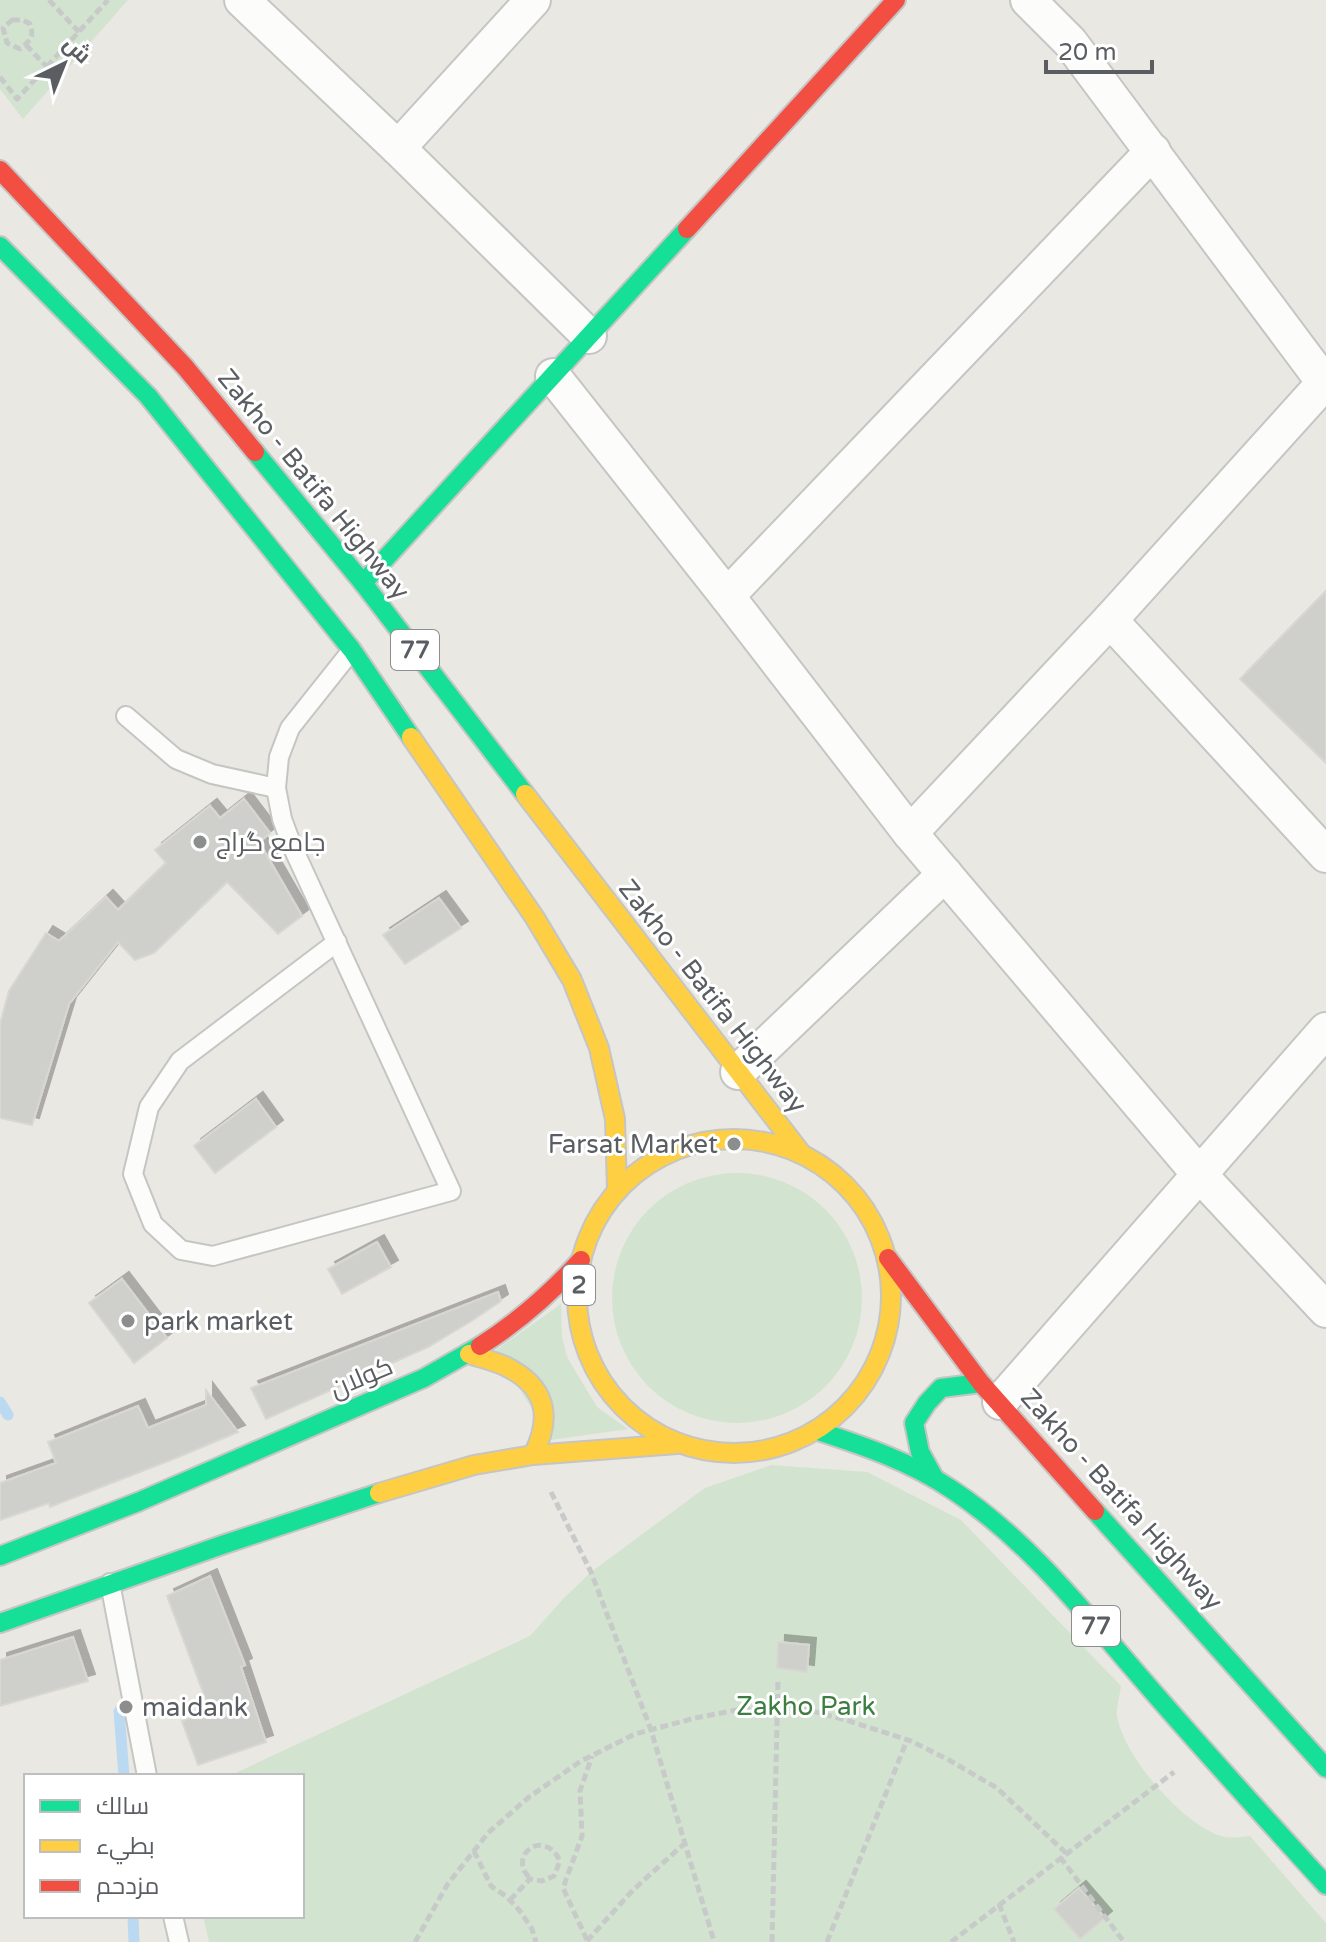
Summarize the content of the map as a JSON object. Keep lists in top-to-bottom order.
{
  "streets": {
    "main road": [
      "Zakho - Batifa Highway",
      "77",
      "2",
      "كولان"
    ]
  },
  "crossings": [
    ["Zakho - Batifa Highway", "2"],
    ["77", "2"],
    ["2", "كولان"]
  ],
  "parks": ["Zakho Park"],
  "places": [
    "جامع گراج",
    "Farsat Market",
    "park market",
    "maidank"
  ],
  "legend": ["سالك", "بطيء", "مزدحم"],
  "scale_bar": "20 m",
  "north": "top right"
}
